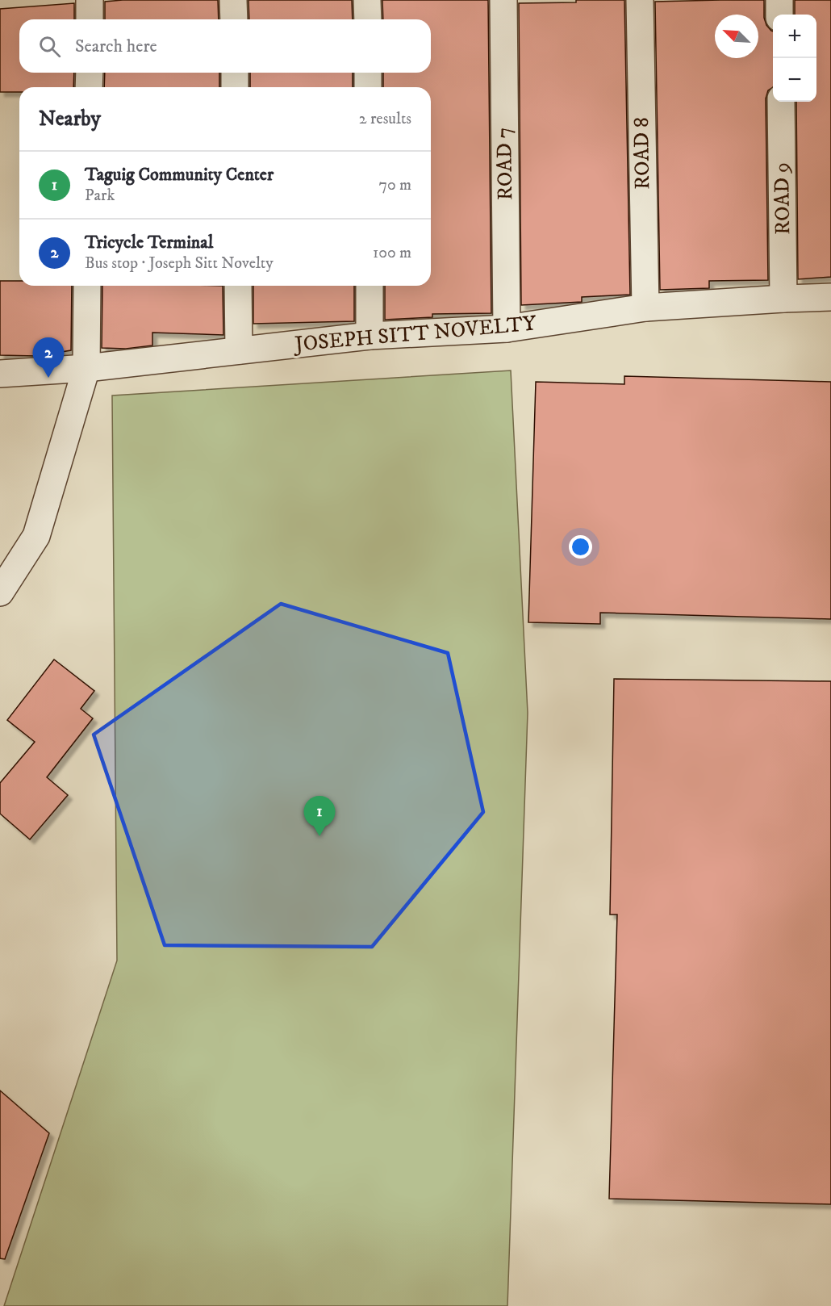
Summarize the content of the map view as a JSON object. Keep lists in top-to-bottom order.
{
  "streets": {
    "street": [
      "ROAD 8",
      "ROAD 7",
      "ROAD 9",
      "JOSEPH SITT NOVELTY"
    ]
  },
  "crossings": [
    ["ROAD 8", "JOSEPH SITT NOVELTY"],
    ["ROAD 7", "JOSEPH SITT NOVELTY"],
    ["ROAD 9", "JOSEPH SITT NOVELTY"]
  ],
  "north": "top left",
  "page": {
    "map_buttons": ["+", "−"],
    "search": "Search here",
    "heading": ["Nearby", "2 results"],
    "list": [
      {
        "mark": "1",
        "name": "Taguig Community Center",
        "note": "Park",
        "value": "70 m"
      },
      {
        "mark": "2",
        "name": "Tricycle Terminal",
        "note": "Bus stop · Joseph Sitt Novelty",
        "value": "100 m"
      }
    ],
    "pins": ["2", "1"]
  }
}
